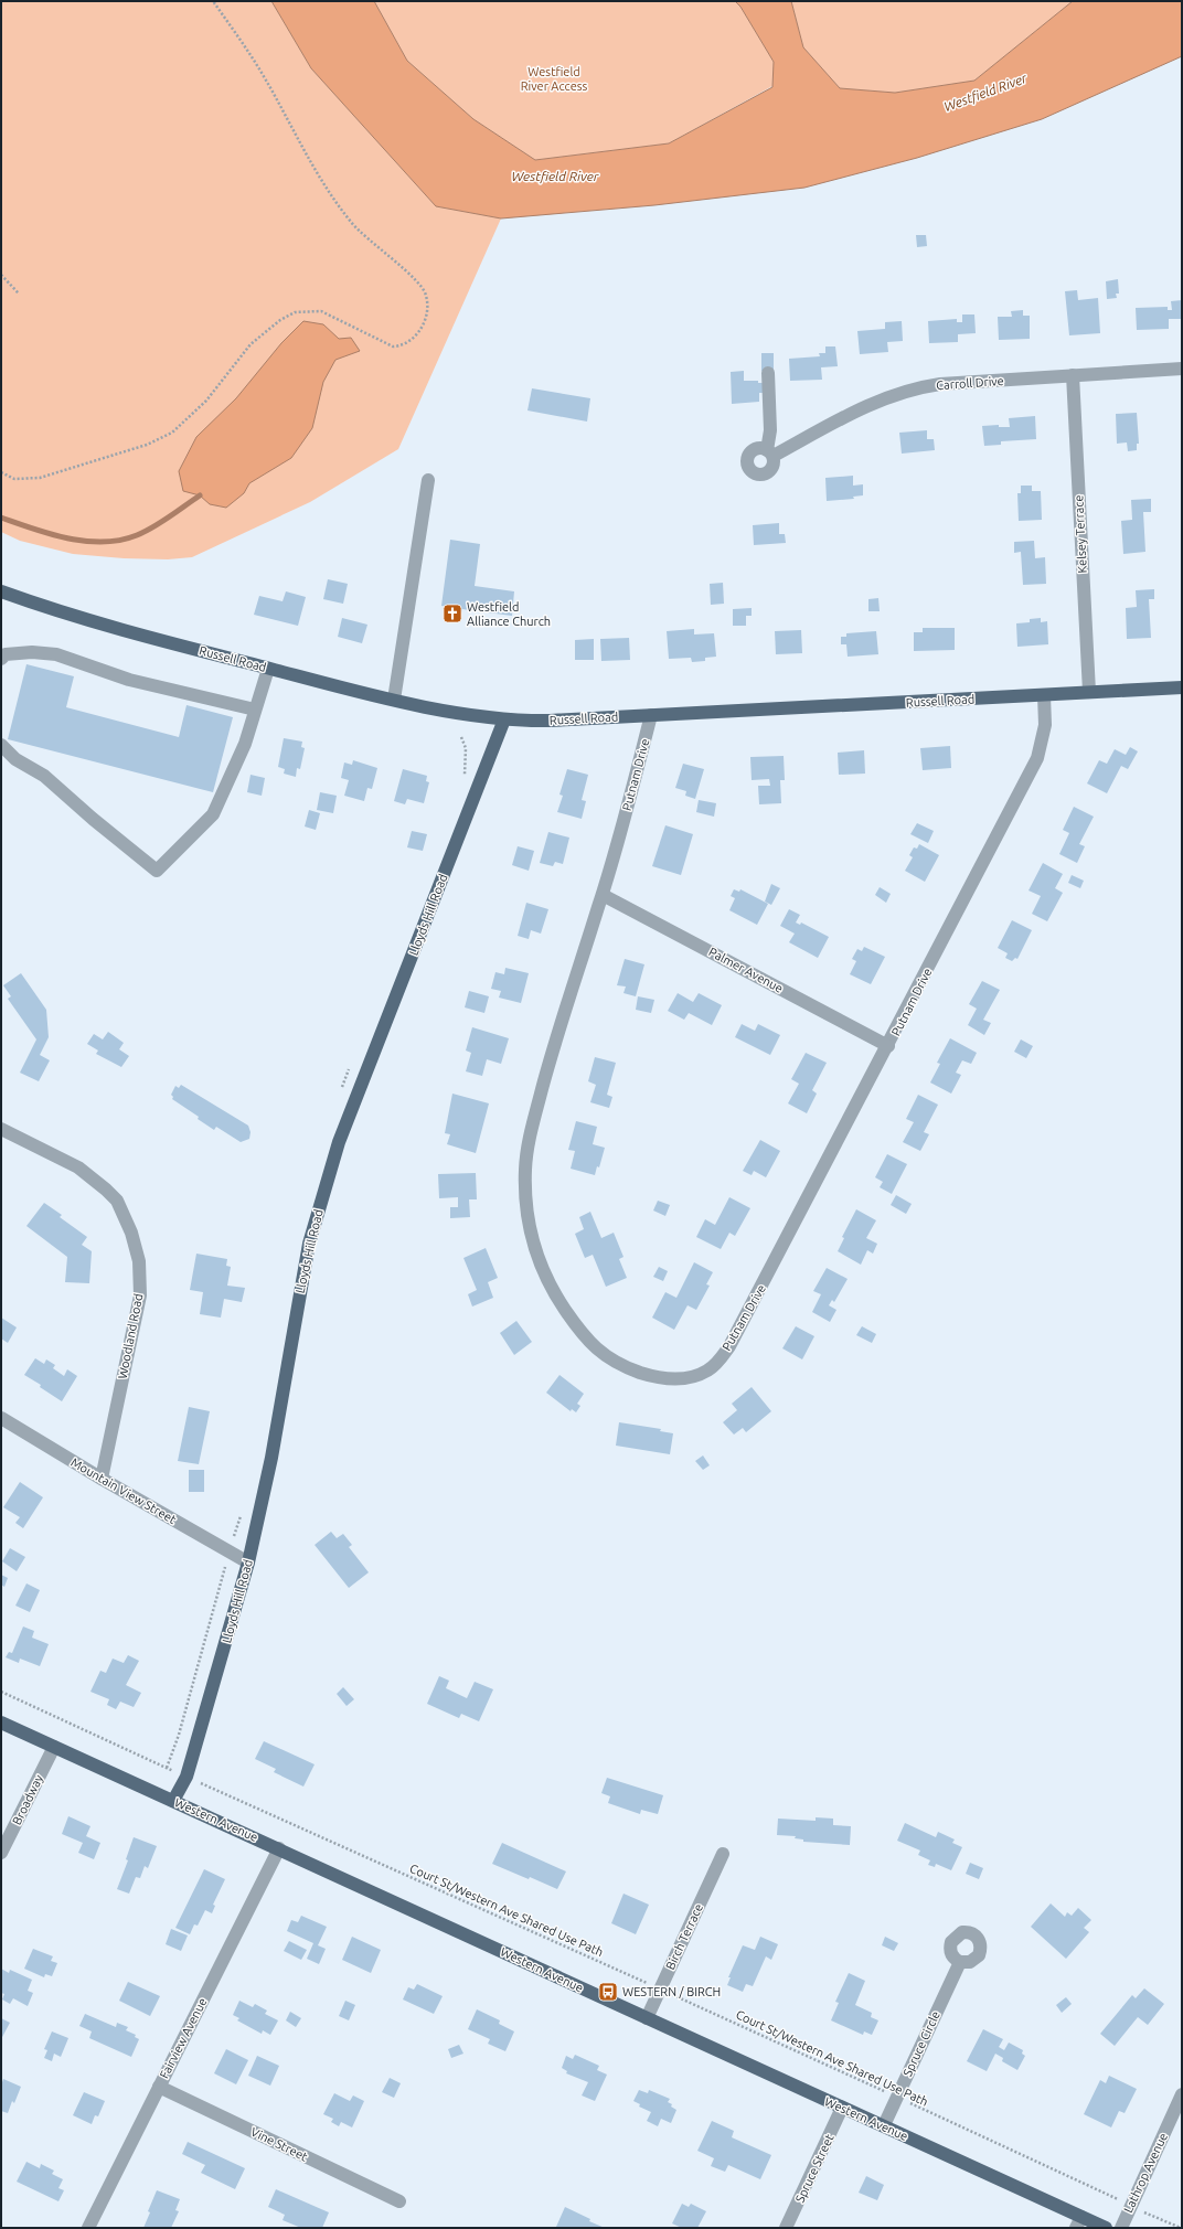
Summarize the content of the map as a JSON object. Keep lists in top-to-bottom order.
{
  "streets": {
    "main road": ["Russell Road", "Lloyds Hill Road", "Western Avenue"],
    "street": [
      "Carroll Drive",
      "Kelsey Terrace",
      "Putnam Drive",
      "Palmer Avenue",
      "Woodland Road",
      "Mountain View Street",
      "Broadway",
      "Birch Terrace",
      "Fairview Avenue",
      "Spruce Circle",
      "Vine Street",
      "Spruce Street",
      "Lathrop Avenue"
    ],
    "path": ["Court St/Western Ave Shared Use Path"]
  },
  "crossings": [
    ["Carroll Drive", "Kelsey Terrace"],
    ["Kelsey Terrace", "Russell Road"],
    ["Russell Road", "Putnam Drive"],
    ["Russell Road", "Lloyds Hill Road"],
    ["Putnam Drive", "Palmer Avenue"],
    ["Lloyds Hill Road", "Mountain View Street"],
    ["Lloyds Hill Road", "Western Avenue"],
    ["Woodland Road", "Mountain View Street"],
    ["Broadway", "Western Avenue"],
    ["Western Avenue", "Birch Terrace"],
    ["Western Avenue", "Fairview Avenue"],
    ["Western Avenue", "Spruce Circle"],
    ["Western Avenue", "Spruce Street"],
    ["Court St/Western Ave Shared Use Path", "Birch Terrace"],
    ["Court St/Western Ave Shared Use Path", "Spruce Circle"],
    ["Court St/Western Ave Shared Use Path", "Lathrop Avenue"],
    ["Fairview Avenue", "Vine Street"]
  ],
  "water": ["Westfield River"],
  "parks": ["Westfield River Access"],
  "places": {
    "church": ["Westfield Alliance Church"],
    "bus stop": ["WESTERN / BIRCH"]
  }
}
